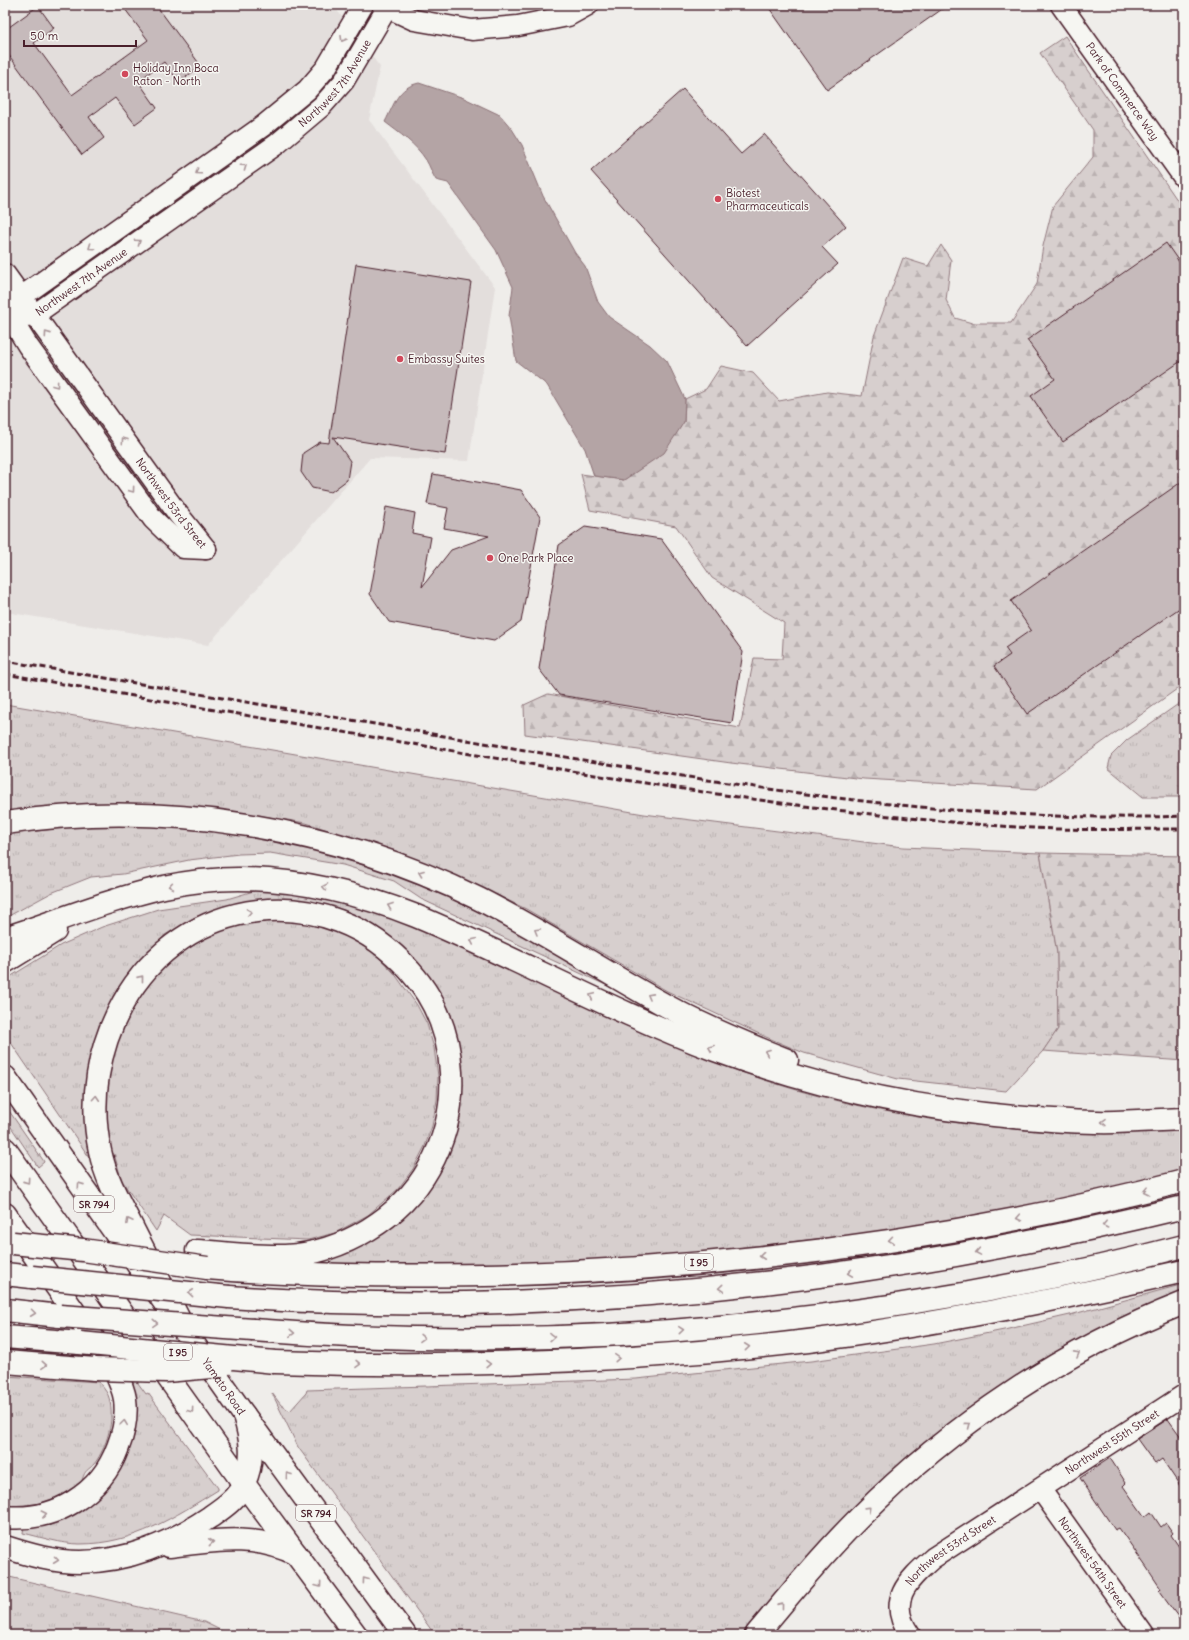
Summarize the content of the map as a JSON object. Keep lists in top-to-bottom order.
{
  "streets": {
    "main road": ["SR 794", "I 95", "Yamato Road"],
    "street": [
      "Northwest 7th Avenue",
      "Park of Commerce Way",
      "Northwest 53rd Street",
      "Northwest 55th Street",
      "Northwest 54th Street"
    ]
  },
  "crossings": [
    ["Northwest 7th Avenue", "Northwest 53rd Street"],
    ["Northwest 53rd Street", "Northwest 55th Street"],
    ["Northwest 53rd Street", "Northwest 54th Street"],
    ["Northwest 55th Street", "Northwest 54th Street"]
  ],
  "places": [
    "Holiday Inn Boca Raton - North",
    "Biotest Pharmaceuticals",
    "Embassy Suites",
    "One Park Place"
  ],
  "scale_bar": "50 m"
}
